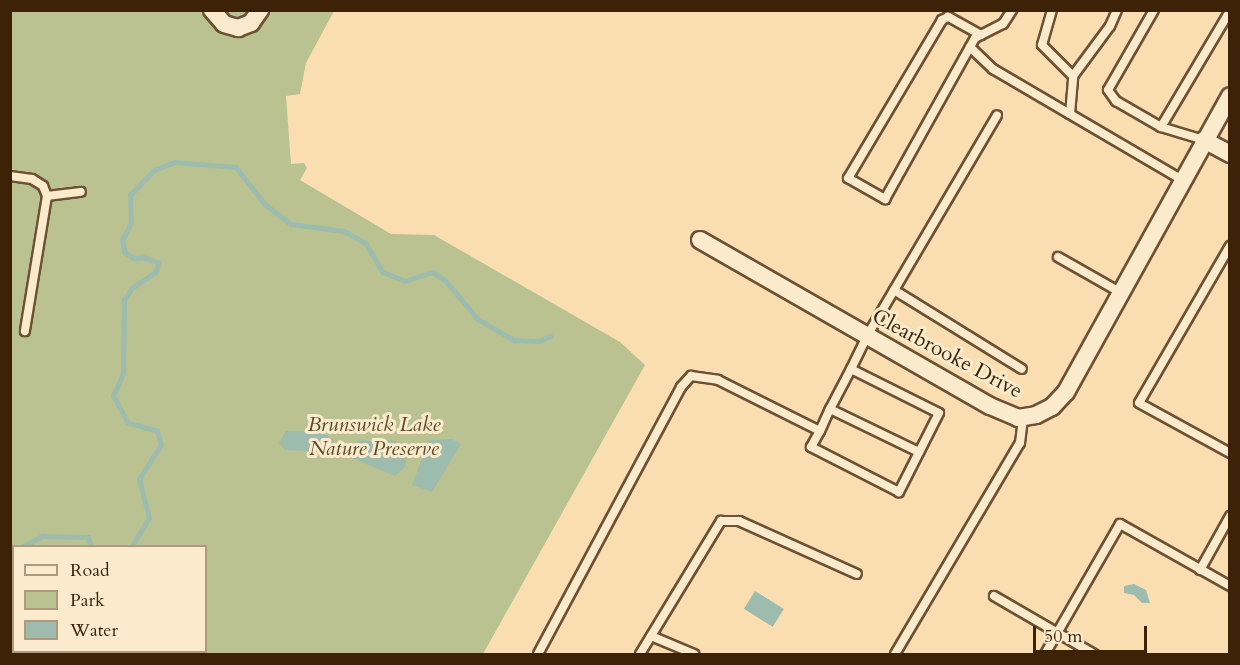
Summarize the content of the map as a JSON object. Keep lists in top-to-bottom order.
{
  "streets": {
    "street": ["Clearbrooke Drive"]
  },
  "parks": ["Brunswick Lake Nature Preserve"],
  "legend": ["Road", "Park", "Water"],
  "scale_bar": "50 m"
}
